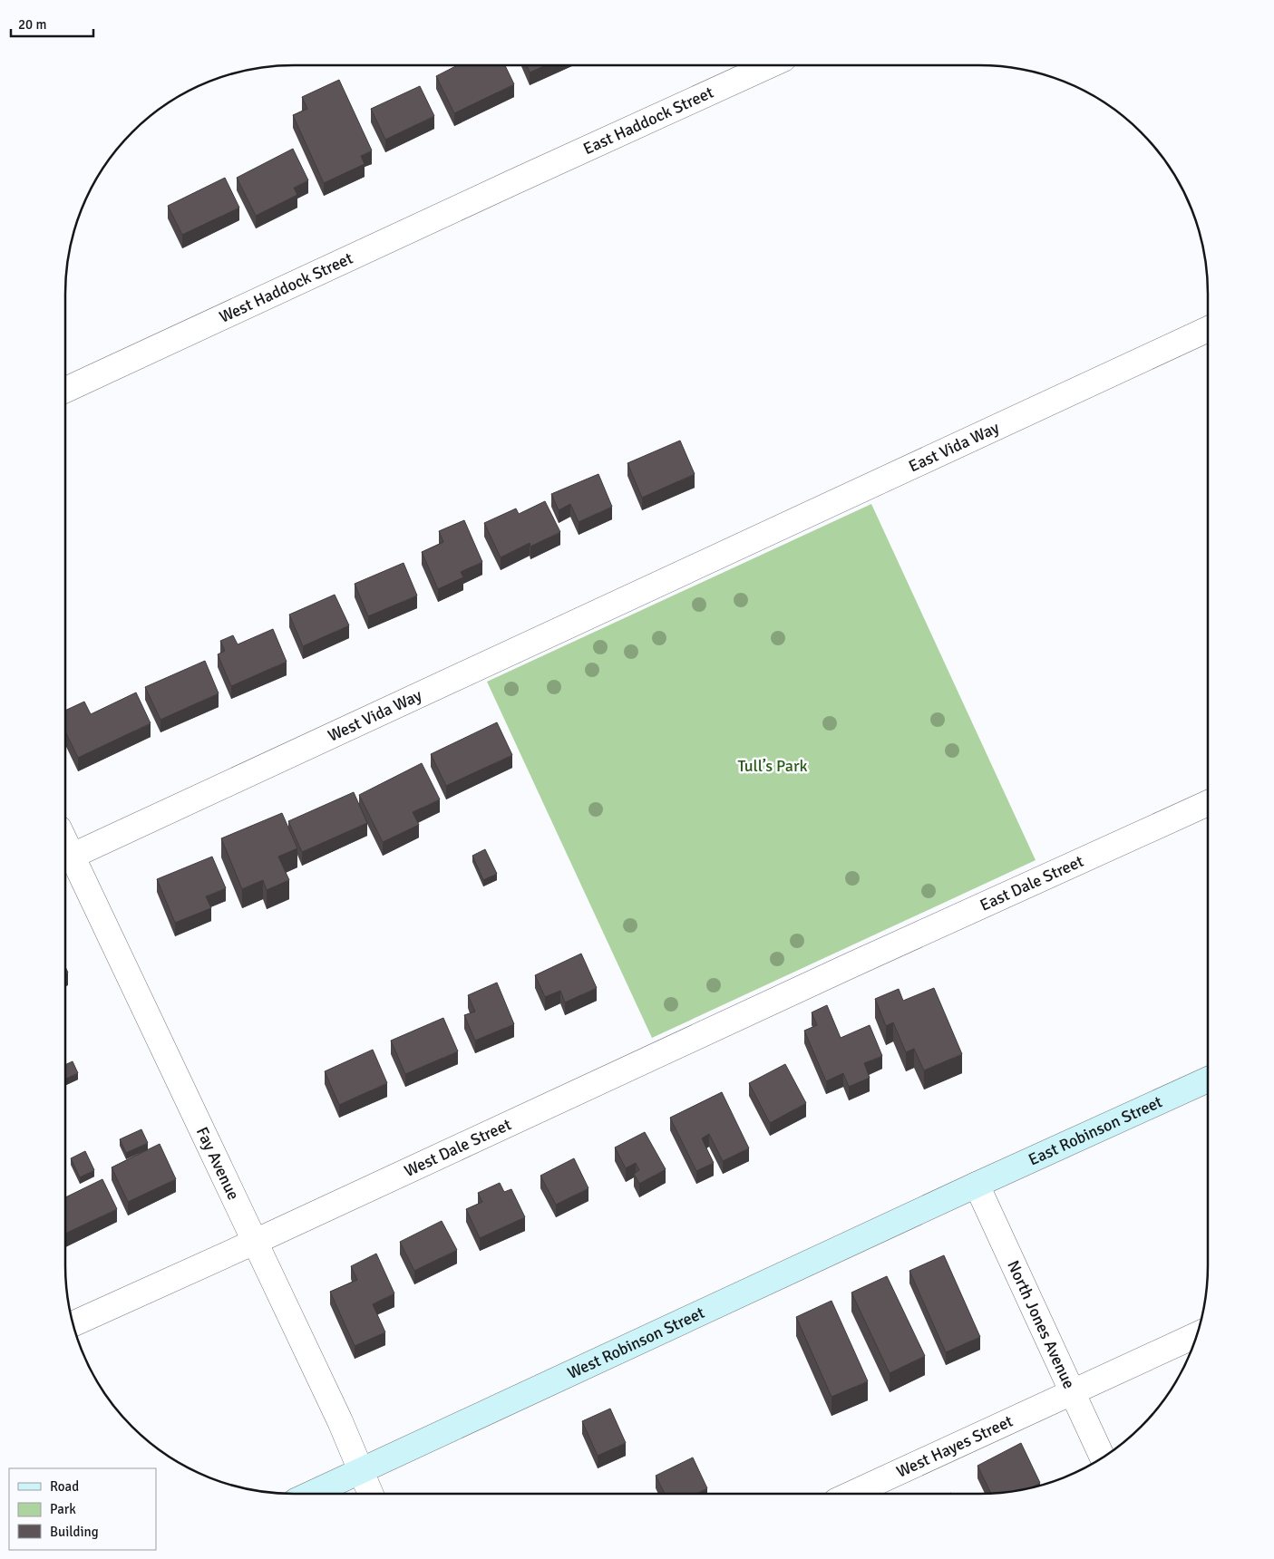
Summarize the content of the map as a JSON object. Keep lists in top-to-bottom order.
{
  "streets": {
    "main road": ["East Robinson Street", "West Robinson Street"],
    "street": [
      "East Haddock Street",
      "West Haddock Street",
      "East Vida Way",
      "West Vida Way",
      "East Dale Street",
      "West Dale Street",
      "Fay Avenue",
      "North Jones Avenue",
      "West Hayes Street"
    ]
  },
  "crossings": [
    ["East Haddock Street", "West Haddock Street"],
    ["East Vida Way", "West Vida Way"],
    ["West Vida Way", "Fay Avenue"],
    ["East Dale Street", "West Dale Street"],
    ["East Robinson Street", "North Jones Avenue"],
    ["East Robinson Street", "West Robinson Street"],
    ["West Dale Street", "Fay Avenue"],
    ["Fay Avenue", "West Robinson Street"],
    ["North Jones Avenue", "West Robinson Street"],
    ["North Jones Avenue", "West Hayes Street"]
  ],
  "parks": ["Tull’s Park"],
  "legend": ["Road", "Park", "Building"],
  "scale_bar": "20 m"
}
